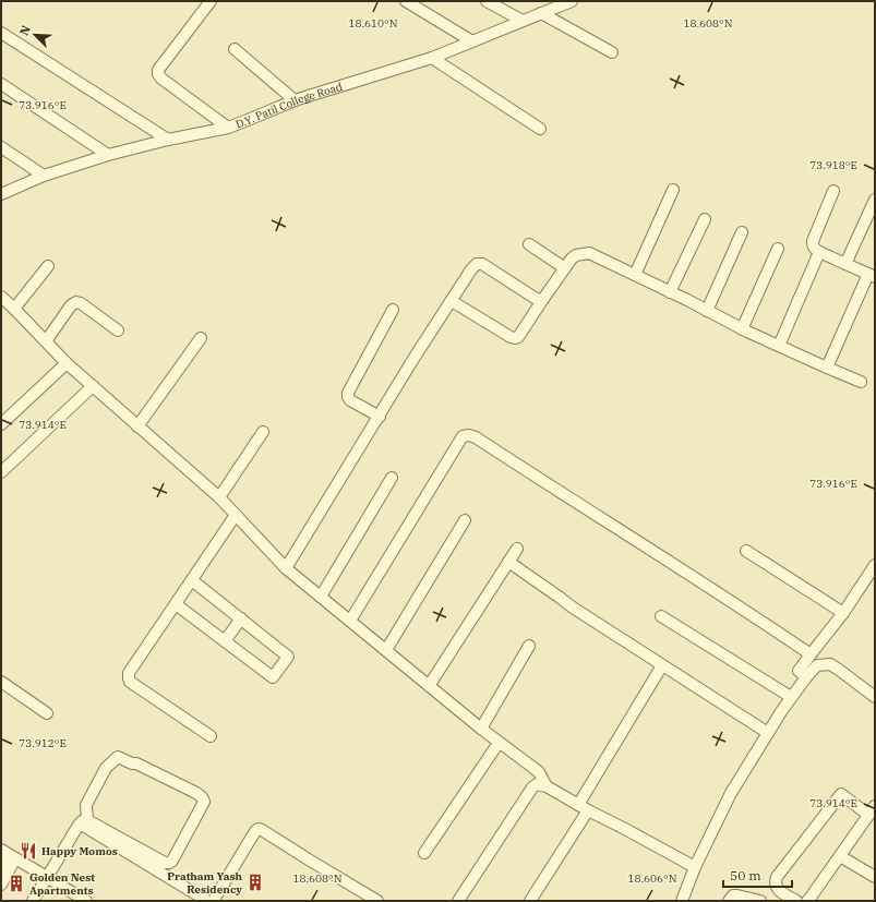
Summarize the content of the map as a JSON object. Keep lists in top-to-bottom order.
{
  "streets": {
    "street": ["D.Y. Patil College Road"]
  },
  "places": {
    "restaurant": ["Happy Momos"],
    "building": ["Pratham Yash Residency", "Golden Nest Apartments"]
  },
  "scale_bar": "50 m",
  "north": "top left",
  "coordinates": [
    "18.610°N",
    "18.608°N",
    "73.916°E",
    "73.918°E",
    "73.914°E",
    "73.912°E",
    "18.606°N"
  ]
}
